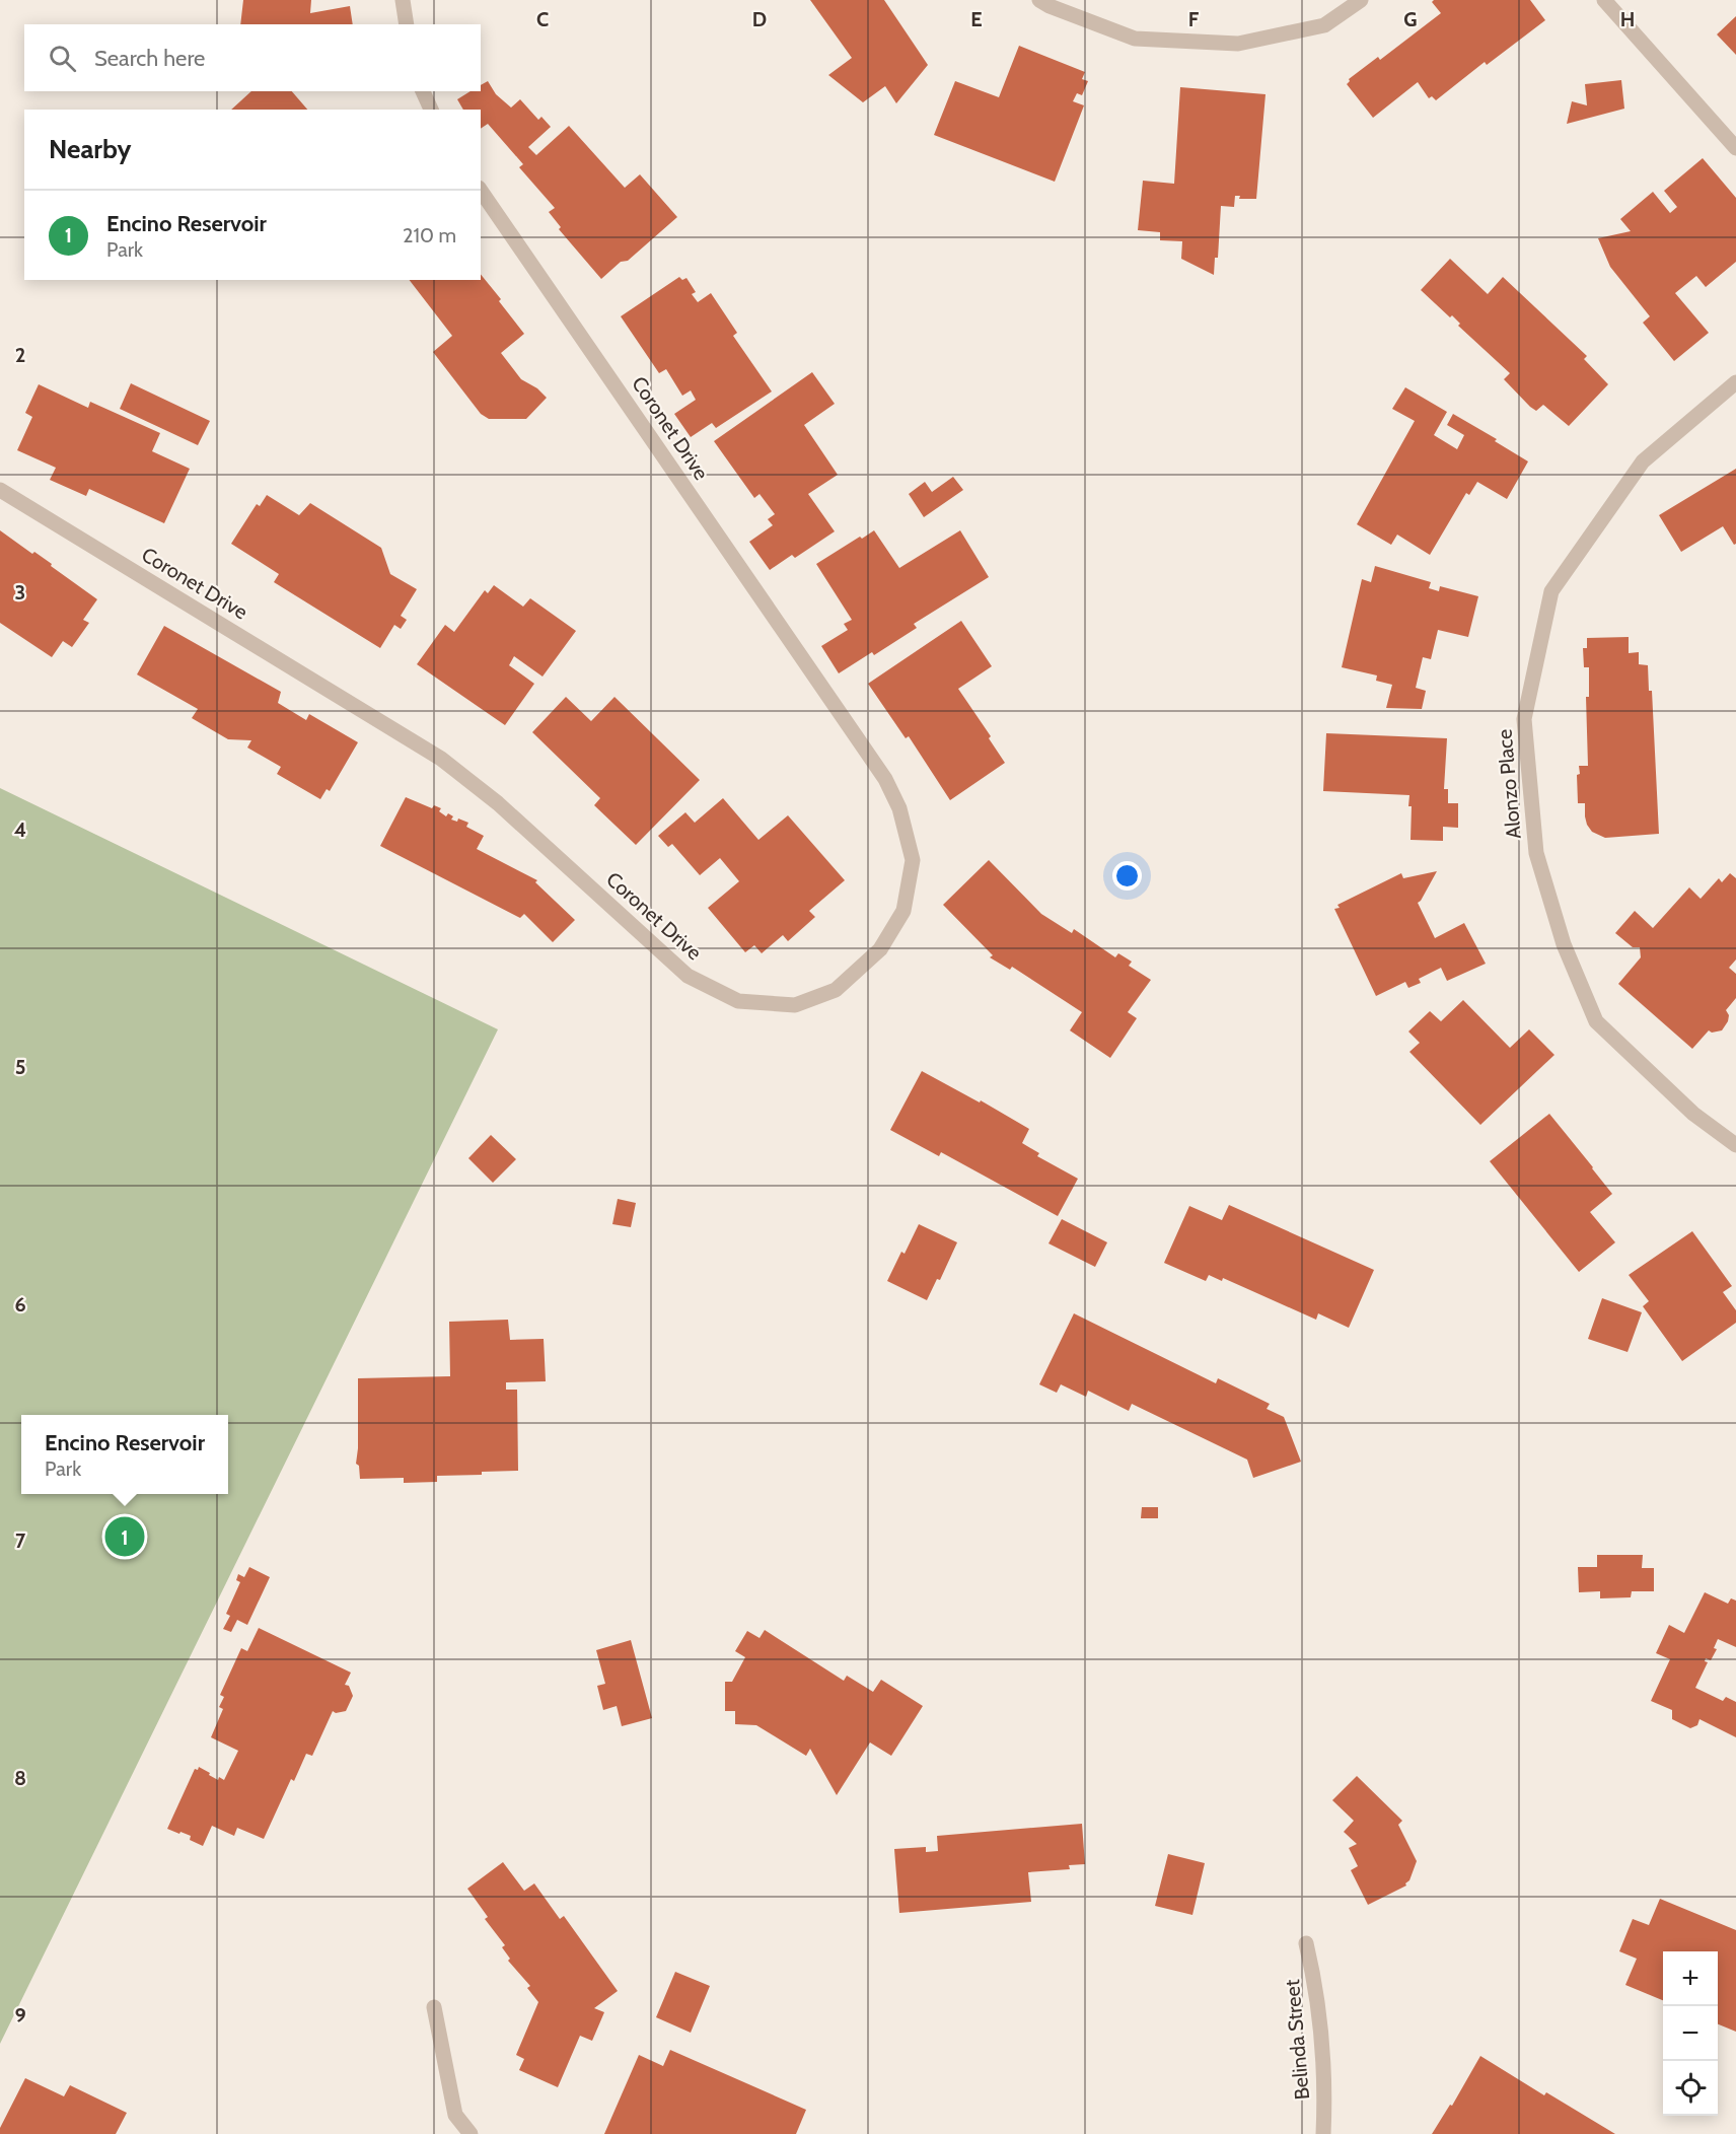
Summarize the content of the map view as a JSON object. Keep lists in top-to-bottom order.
{
  "streets": {
    "street": ["Coronet Drive", "Alonzo Place", "Belinda Street"]
  },
  "page": {
    "search": "Search here",
    "heading": "Nearby",
    "list": [
      {
        "mark": "1",
        "name": "Encino Reservoir",
        "note": "Park",
        "value": "210 m"
      }
    ],
    "popup": ["Encino Reservoir", "Park"],
    "pins": "1",
    "map_buttons": ["+", "−"]
  },
  "grid": {
    "columns": [
      "C",
      "D",
      "E",
      "F",
      "G",
      "H"
    ],
    "rows": [
      "2",
      "3",
      "4",
      "5",
      "6",
      "7",
      "8",
      "9"
    ]
  }
}
